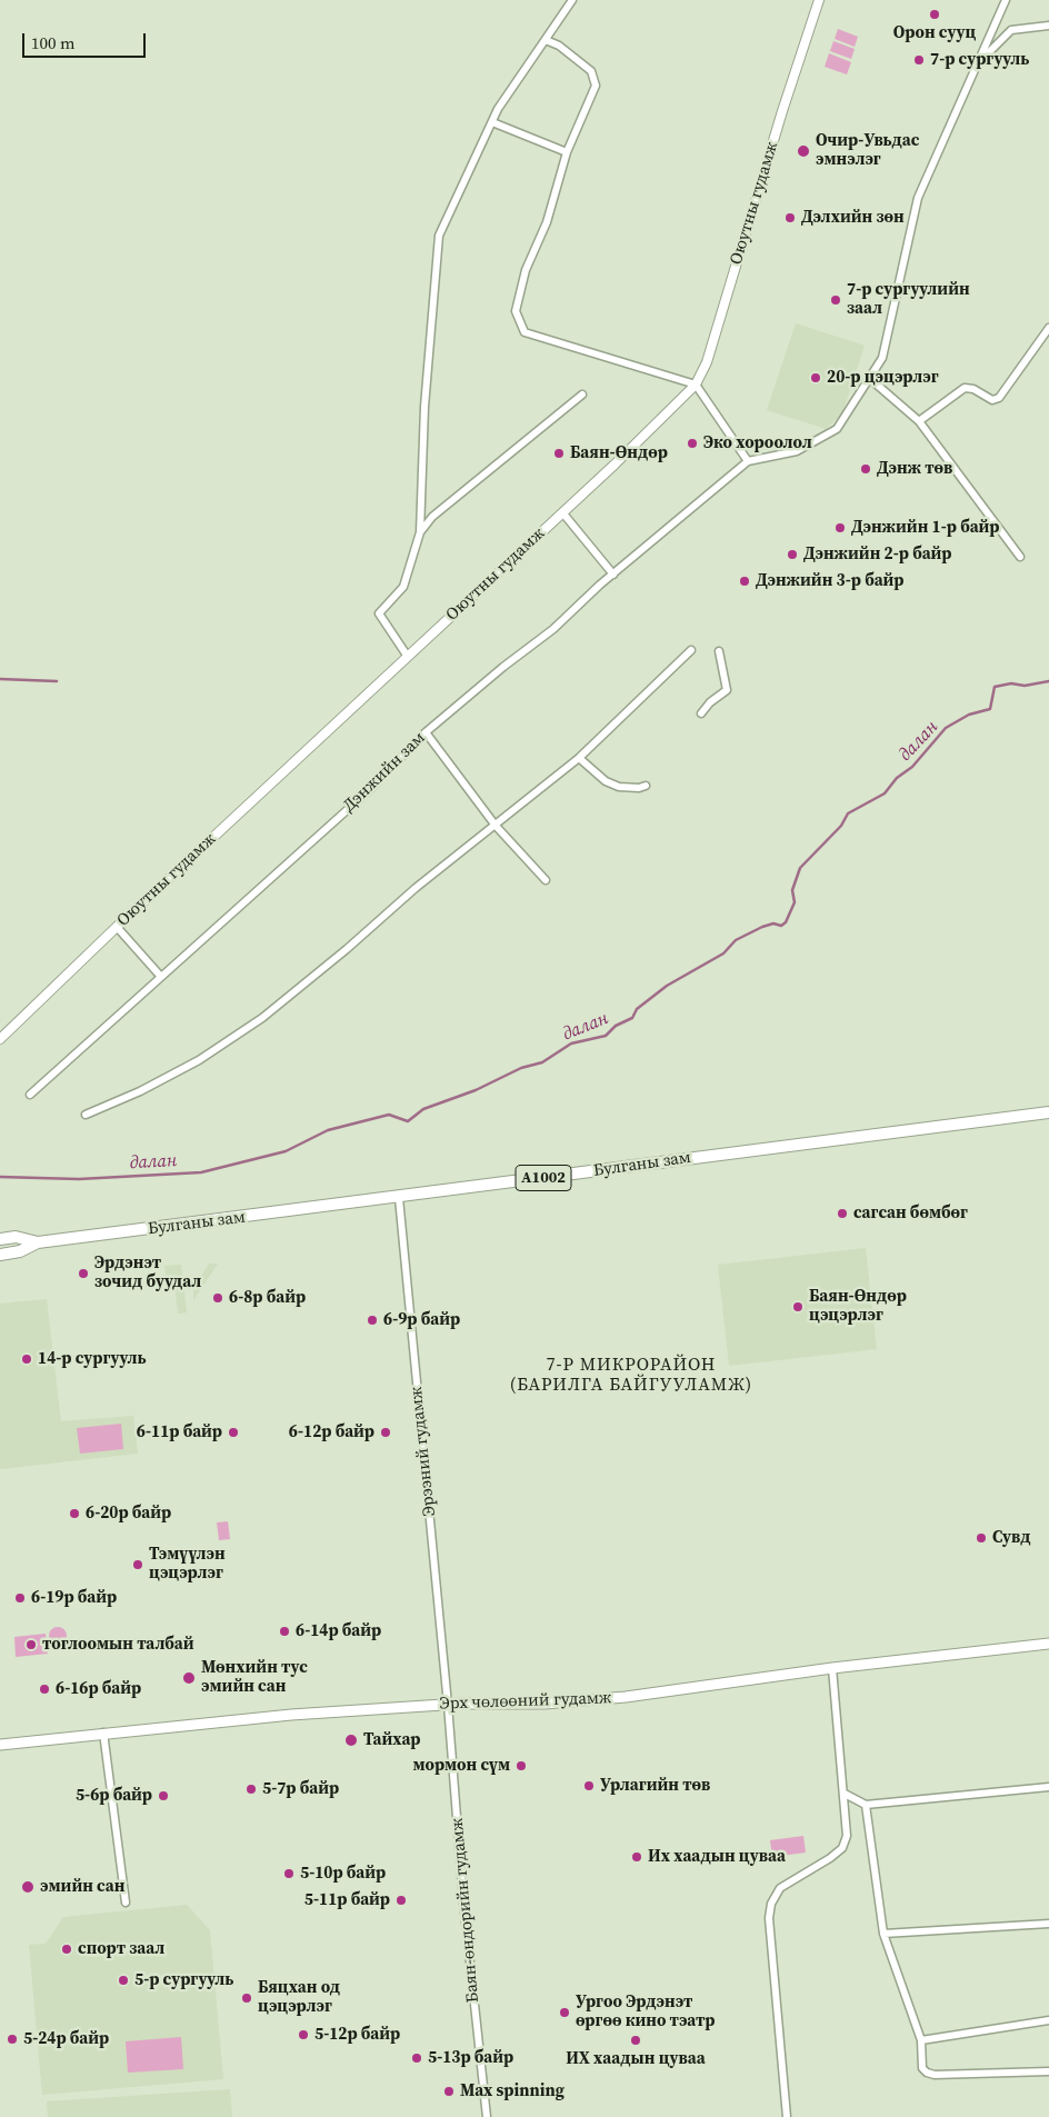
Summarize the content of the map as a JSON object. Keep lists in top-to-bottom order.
{
  "streets": {
    "highway": ["Булганы зам", "A1002"],
    "main road": ["Эрх чөлөөний гудамж"],
    "street": [
      "Оюутны гудамж",
      "Дэнжийн зам",
      "Эрээний гудамж",
      "Баян-өндорийн гудамж"
    ]
  },
  "crossings": [
    ["Булганы зам", "Эрээний гудамж"],
    ["Эрээний гудамж", "Эрх чөлөөний гудамж"],
    ["Эрээний гудамж", "Баян-өндорийн гудамж"],
    ["Эрх чөлөөний гудамж", "Баян-өндорийн гудамж"]
  ],
  "districts": ["7-Р МИКРОРАЙОН (БАРИЛГА БАЙГУУЛАМЖ)"],
  "water": ["далан"],
  "places": [
    "Орон сууц",
    "7-р сургууль",
    "Oчир-Увьдас эмнэлэг",
    "Дэлхийн зөн",
    "7-р сургуулийн заал",
    "20-р цэцэрлэг",
    "Эко хороолол",
    "Баян-Өндөр",
    "Дэнж төв",
    "Дэнжийн 1-р байр",
    "Дэнжийн 2-р байр",
    "Дэнжийн 3-р байр",
    "сагсан бөмбөг",
    "Эрдэнэт зочид буудал",
    "6-8р байр",
    "Баян-Өндөр цэцэрлэг",
    "6-9р байр",
    "14-р сургууль",
    "6-11р байр",
    "6-12р байр",
    "6-20р байр",
    "Сувд",
    "Тэмүүлэн цэцэрлэг",
    "6-19р байр",
    "6-14р байр",
    "тоглоомын талбай",
    "Мөнхийн тус эмийн сан",
    "6-16р байр",
    "Тайхар",
    "мормон сүм",
    "Урлагийн төв",
    "5-7р байр",
    "5-6р байр",
    "Их хаадын цуваа",
    "5-10р байр",
    "эмийн сан",
    "5-11р байр",
    "спорт заал",
    "5-р сургууль",
    "Бяцхан од цэцэрлэг",
    "Ургоо Эрдэнэт өргөө кино тэатр",
    "5-12р байр",
    "5-24р байр",
    "ИХ хаадын цуваа",
    "5-13р байр",
    "Max spinning"
  ],
  "scale_bar": "100 m"
}
